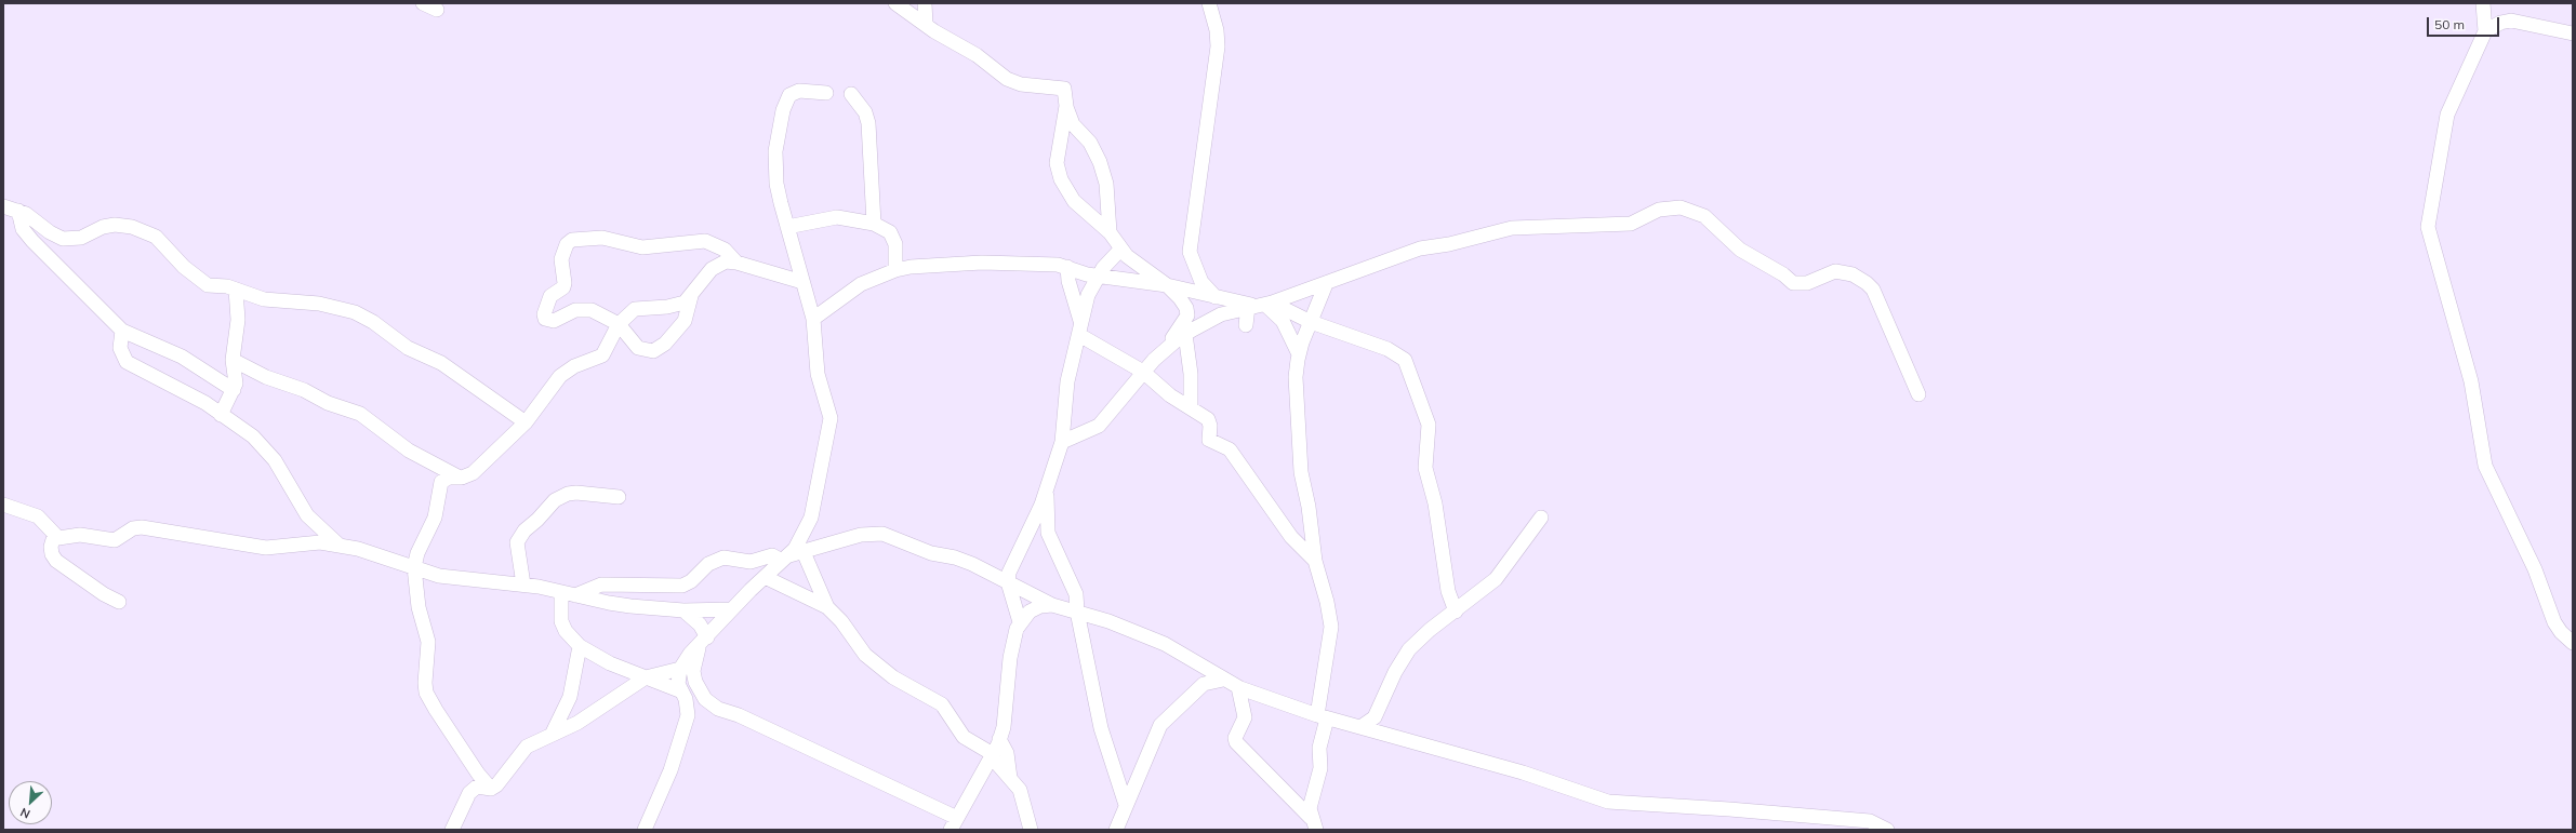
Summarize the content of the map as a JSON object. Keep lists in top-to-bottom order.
{
  "scale_bar": "50 m",
  "north": "bottom left"
}
